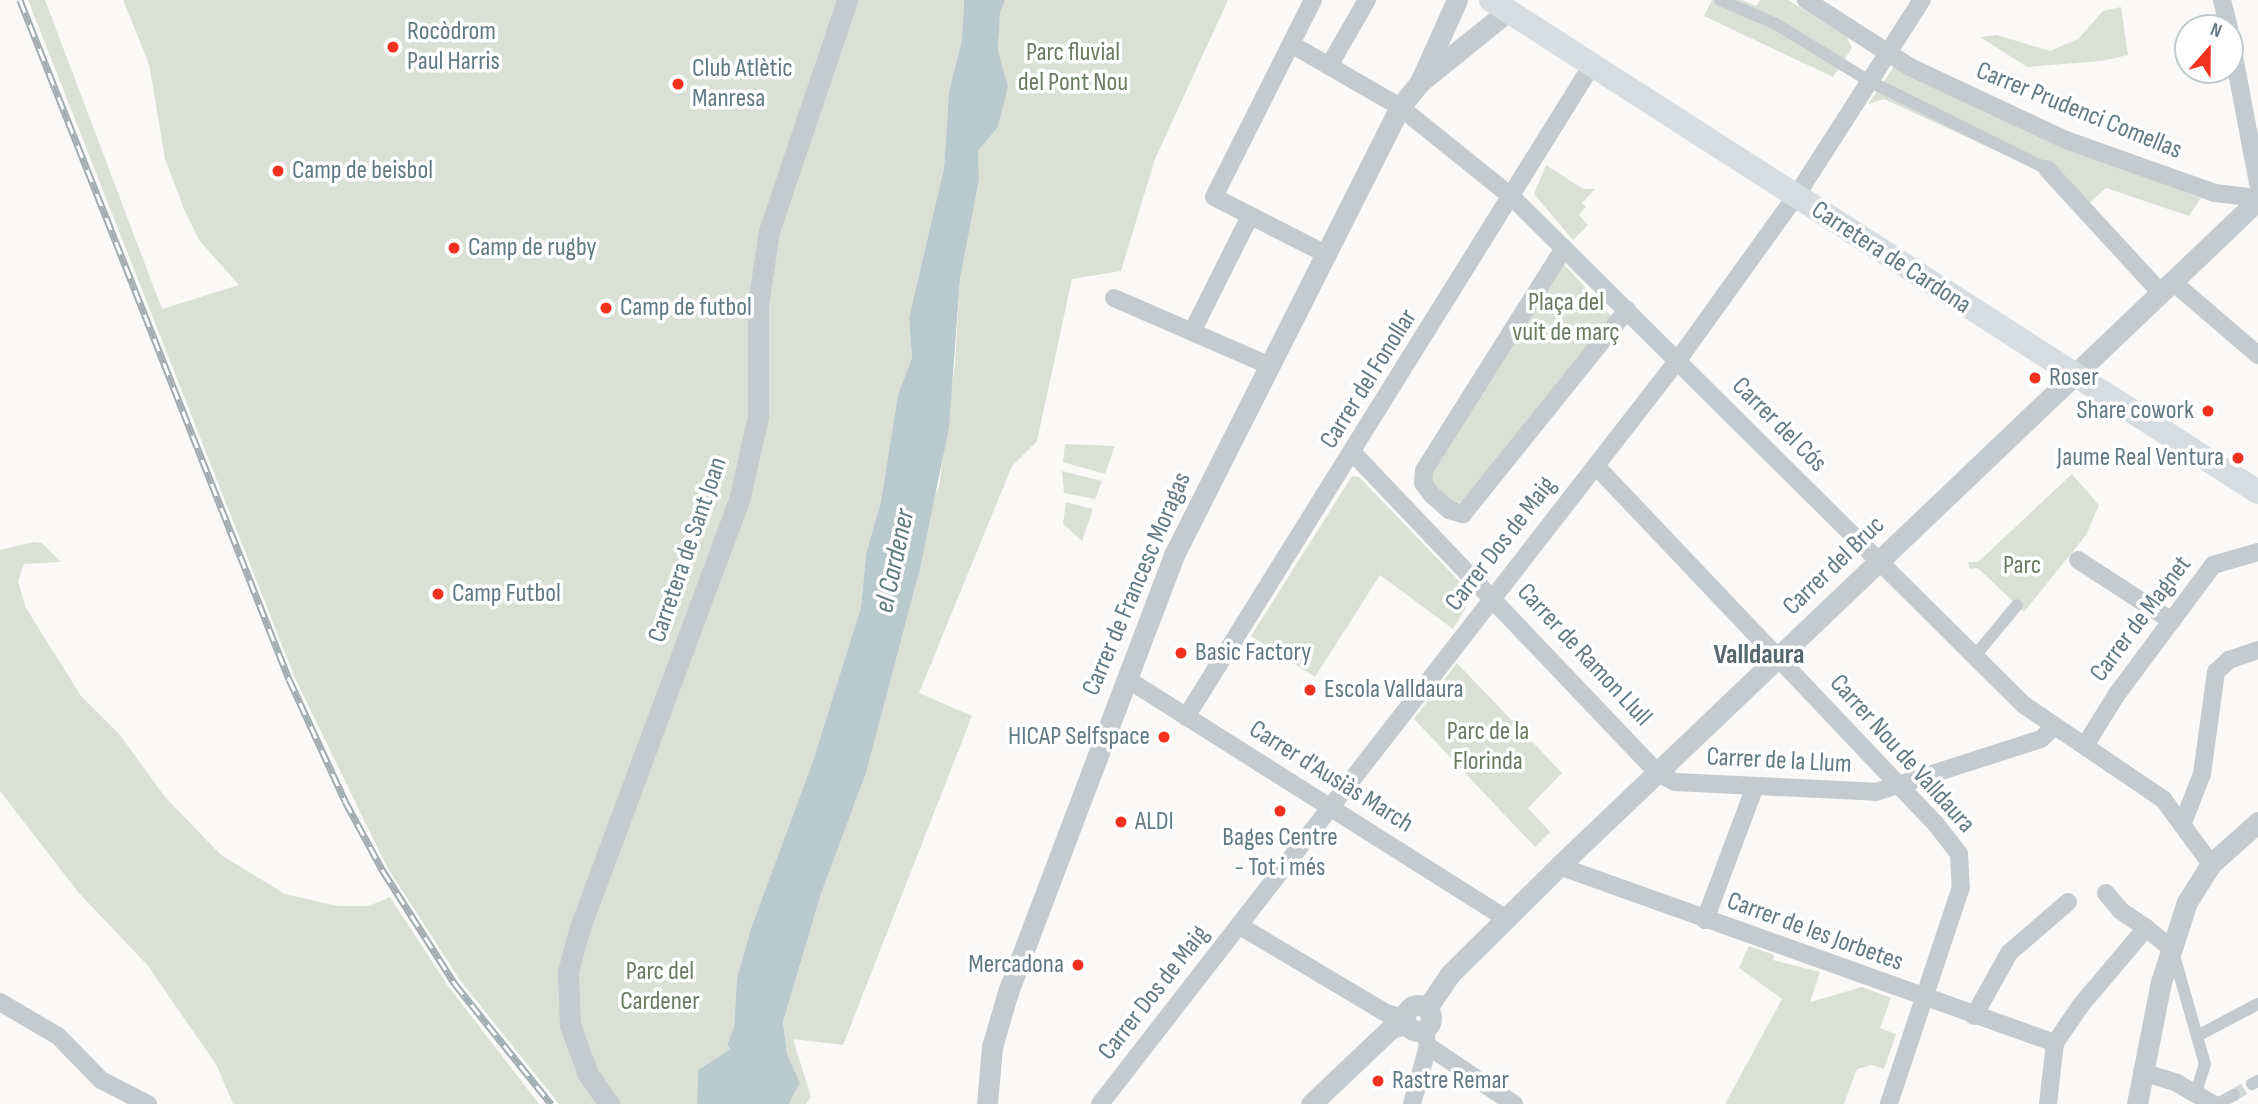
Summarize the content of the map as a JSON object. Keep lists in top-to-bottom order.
{
  "streets": {
    "main road": ["Carretera de Cardona"],
    "street": [
      "Carrer Prudenci Comellas",
      "Carrer del Fonollar",
      "Carrer del Cós",
      "Carrer Dos de Maig",
      "Carretera de Sant Joan",
      "Carrer del Bruc",
      "Carrer de Francesc Moragas",
      "Carrer de Magnet",
      "Carrer de Ramon Llull",
      "Carrer Nou de Valldaura",
      "Carrer de la Llum",
      "Carrer d'Ausiàs March",
      "Carrer de les Jorbetes"
    ]
  },
  "crossings": [
    ["Carrer Prudenci Comellas", "Carrer Dos de Maig"],
    ["Carrer Prudenci Comellas", "Carrer del Bruc"],
    ["Carretera de Cardona", "Carrer del Fonollar"],
    ["Carretera de Cardona", "Carrer Dos de Maig"],
    ["Carretera de Cardona", "Carrer del Bruc"],
    ["Carretera de Cardona", "Carrer de Francesc Moragas"],
    ["Carrer del Fonollar", "Carrer del Cós"],
    ["Carrer del Fonollar", "Carrer de Ramon Llull"],
    ["Carrer del Fonollar", "Carrer d'Ausiàs March"],
    ["Carrer del Cós", "Carrer Dos de Maig"],
    ["Carrer del Cós", "Carrer del Bruc"],
    ["Carrer del Cós", "Carrer de Francesc Moragas"],
    ["Carrer del Cós", "Carrer de Magnet"],
    ["Carrer del Cós", "Carrer de la Llum"],
    ["Carrer Dos de Maig", "Carrer de Ramon Llull"],
    ["Carrer Dos de Maig", "Carrer Nou de Valldaura"],
    ["Carrer Dos de Maig", "Carrer d'Ausiàs March"],
    ["Carrer del Bruc", "Carrer de Ramon Llull"],
    ["Carrer del Bruc", "Carrer Nou de Valldaura"],
    ["Carrer del Bruc", "Carrer de la Llum"],
    ["Carrer del Bruc", "Carrer d'Ausiàs March"],
    ["Carrer del Bruc", "Carrer de les Jorbetes"],
    ["Carrer de Francesc Moragas", "Carrer d'Ausiàs March"],
    ["Carrer de Ramon Llull", "Carrer de la Llum"],
    ["Carrer Nou de Valldaura", "Carrer de la Llum"],
    ["Carrer Nou de Valldaura", "Carrer de les Jorbetes"]
  ],
  "districts": ["Valldaura"],
  "water": ["el Cardener"],
  "parks": [
    "Parc fluvial del Pont Nou",
    "Plaça del vuit de març",
    "Parc",
    "Parc de la Florinda",
    "Parc del Cardener"
  ],
  "places": [
    "Rocòdrom Paul Harris",
    "Club Atlètic Manresa",
    "Camp de beisbol",
    "Camp de rugby",
    "Camp de futbol",
    "Roser",
    "Share cowork",
    "Jaume Real Ventura",
    "Camp Futbol",
    "Basic Factory",
    "Escola Valldaura",
    "HICAP Selfspace",
    "Bages Centre - Tot i més",
    "ALDI",
    "Mercadona",
    "Rastre Remar"
  ],
  "north": "top"
}
